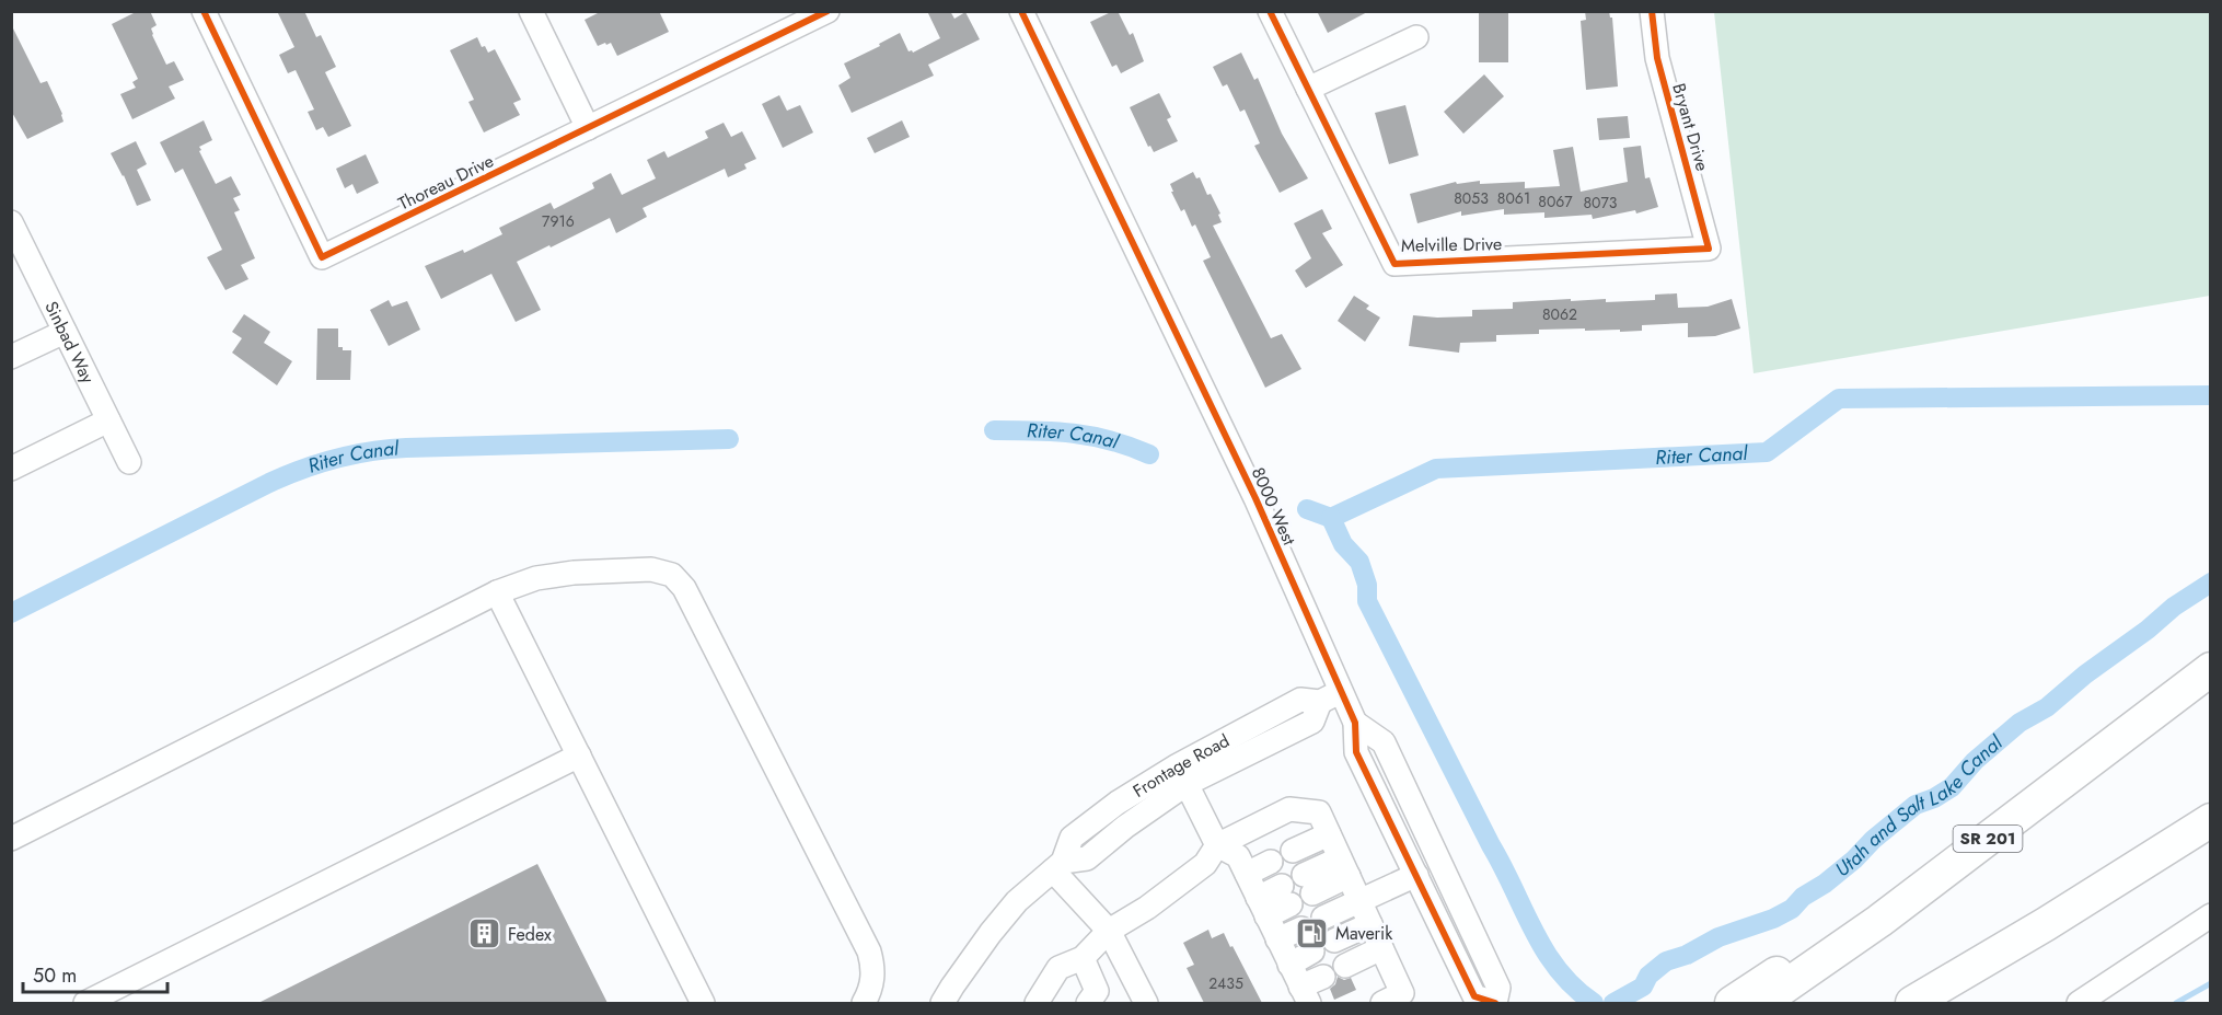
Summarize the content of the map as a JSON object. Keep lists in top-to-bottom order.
{
  "streets": {
    "highway": ["SR 201"],
    "street": [
      "Bryant Drive",
      "Thoreau Drive",
      "Melville Drive",
      "Sinbad Way",
      "8000 West",
      "Frontage Road"
    ]
  },
  "crossings": [
    ["Bryant Drive", "Melville Drive"],
    ["8000 West", "Frontage Road"]
  ],
  "water": ["Riter Canal", "Utah and Salt Lake Canal"],
  "places": {
    "fuel station": ["Maverik"],
    "building": ["Fedex"]
  },
  "house_numbers": [
    "8053",
    "8061",
    "8067",
    "8073",
    "7916",
    "8062",
    "2435"
  ],
  "scale_bar": "50 m"
}
